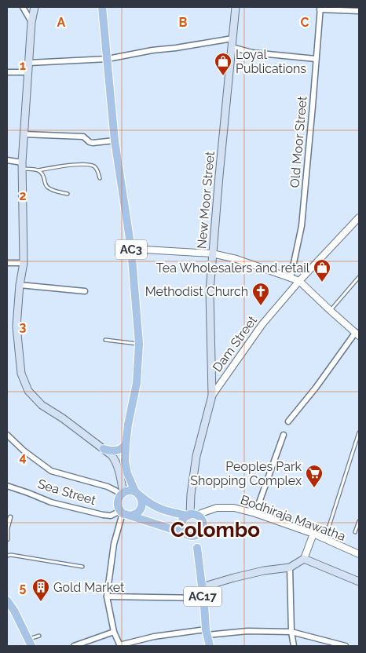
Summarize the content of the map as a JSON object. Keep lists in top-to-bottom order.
{
  "streets": {
    "main road": [
      "New Moor Street",
      "AC3",
      "Dam Street",
      "Sea Street",
      "AC17"
    ],
    "street": ["Old Moor Street", "Bodhiraja Mawatha"]
  },
  "crossings": [
    ["New Moor Street", "Dam Street"],
    ["AC3", "Sea Street"],
    ["Dam Street", "Sea Street"],
    ["Dam Street", "Bodhiraja Mawatha"],
    ["Dam Street", "AC17"],
    ["Sea Street", "Bodhiraja Mawatha"],
    ["Sea Street", "AC17"],
    ["Bodhiraja Mawatha", "AC17"]
  ],
  "districts": ["Colombo"],
  "places": {
    "shop": ["Loyal Publications", "Tea Wholesalers and retail"],
    "church": ["Methodist Church"],
    "supermarket": ["Peoples Park Shopping Complex"],
    "building": ["Gold Market"]
  },
  "grid": {
    "columns": ["A", "B", "C"],
    "rows": [
      "1",
      "2",
      "3",
      "4",
      "5"
    ]
  }
}
